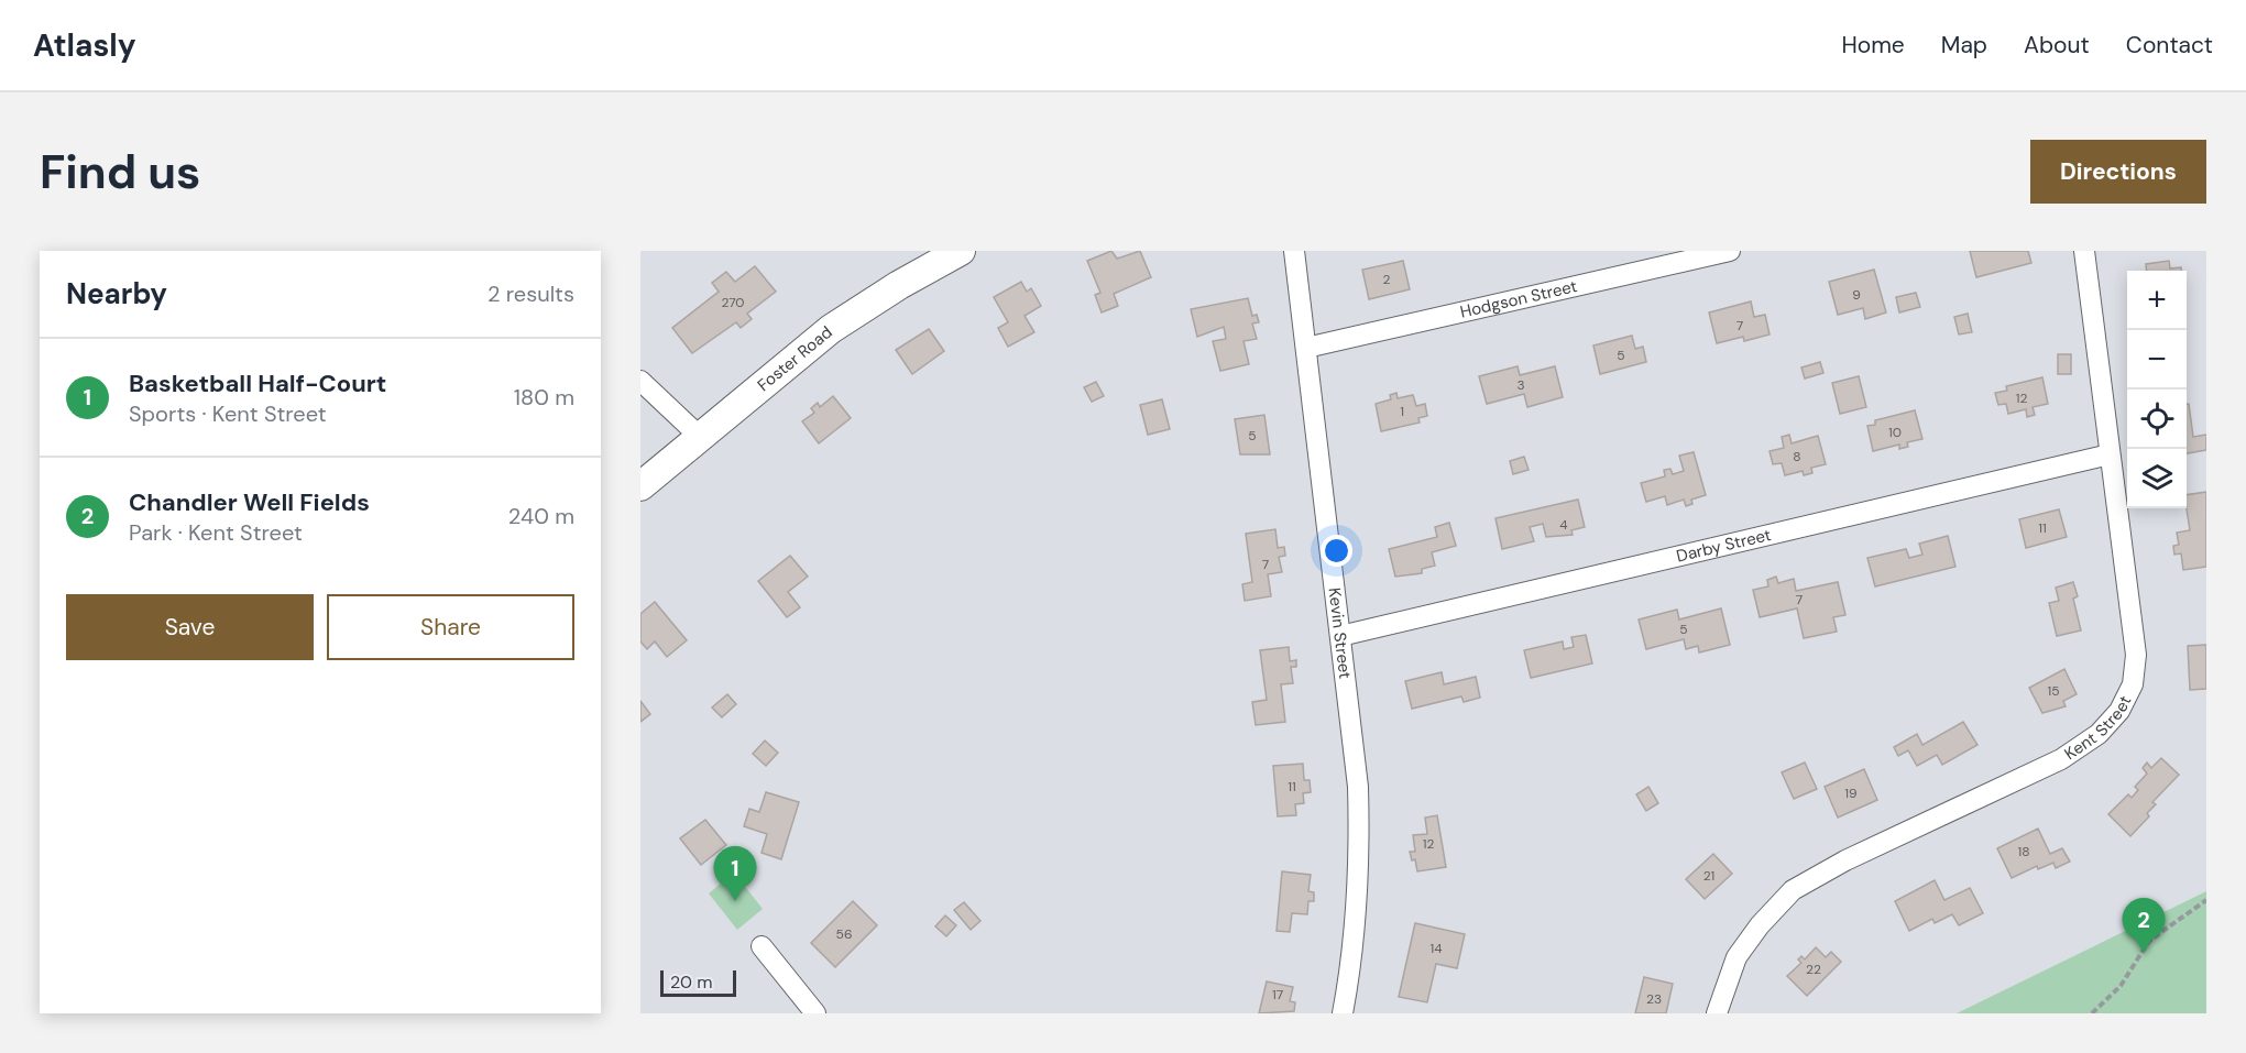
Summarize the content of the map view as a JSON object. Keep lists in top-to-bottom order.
{
  "streets": {
    "street": [
      "Hodgson Street",
      "Foster Road",
      "Darby Street",
      "Kevin Street",
      "Kent Street"
    ]
  },
  "crossings": [
    ["Hodgson Street", "Kevin Street"],
    ["Darby Street", "Kevin Street"],
    ["Darby Street", "Kent Street"]
  ],
  "house_numbers": [
    "2",
    "9",
    "270",
    "7",
    "5",
    "3",
    "12",
    "1",
    "10",
    "5",
    "8",
    "4",
    "11",
    "7",
    "7",
    "5",
    "15",
    "11",
    "19",
    "12",
    "18",
    "21",
    "56",
    "14",
    "22",
    "17",
    "23"
  ],
  "scale_bar": "20 m",
  "page": {
    "header": "Atlasly",
    "nav": [
      "Home",
      "Map",
      "About",
      "Contact"
    ],
    "buttons": [
      "Directions",
      ["Save", "Share"]
    ],
    "title": "Find us",
    "heading": ["Nearby", "2 results"],
    "map_buttons": ["+", "−"],
    "list": [
      {
        "mark": "1",
        "name": "Basketball Half-Court",
        "note": "Sports · Kent Street",
        "value": "180 m"
      },
      {
        "mark": "2",
        "name": "Chandler Well Fields",
        "note": "Park · Kent Street",
        "value": "240 m"
      }
    ],
    "pins": ["1", "2"],
    "scale": "20 m"
  }
}
